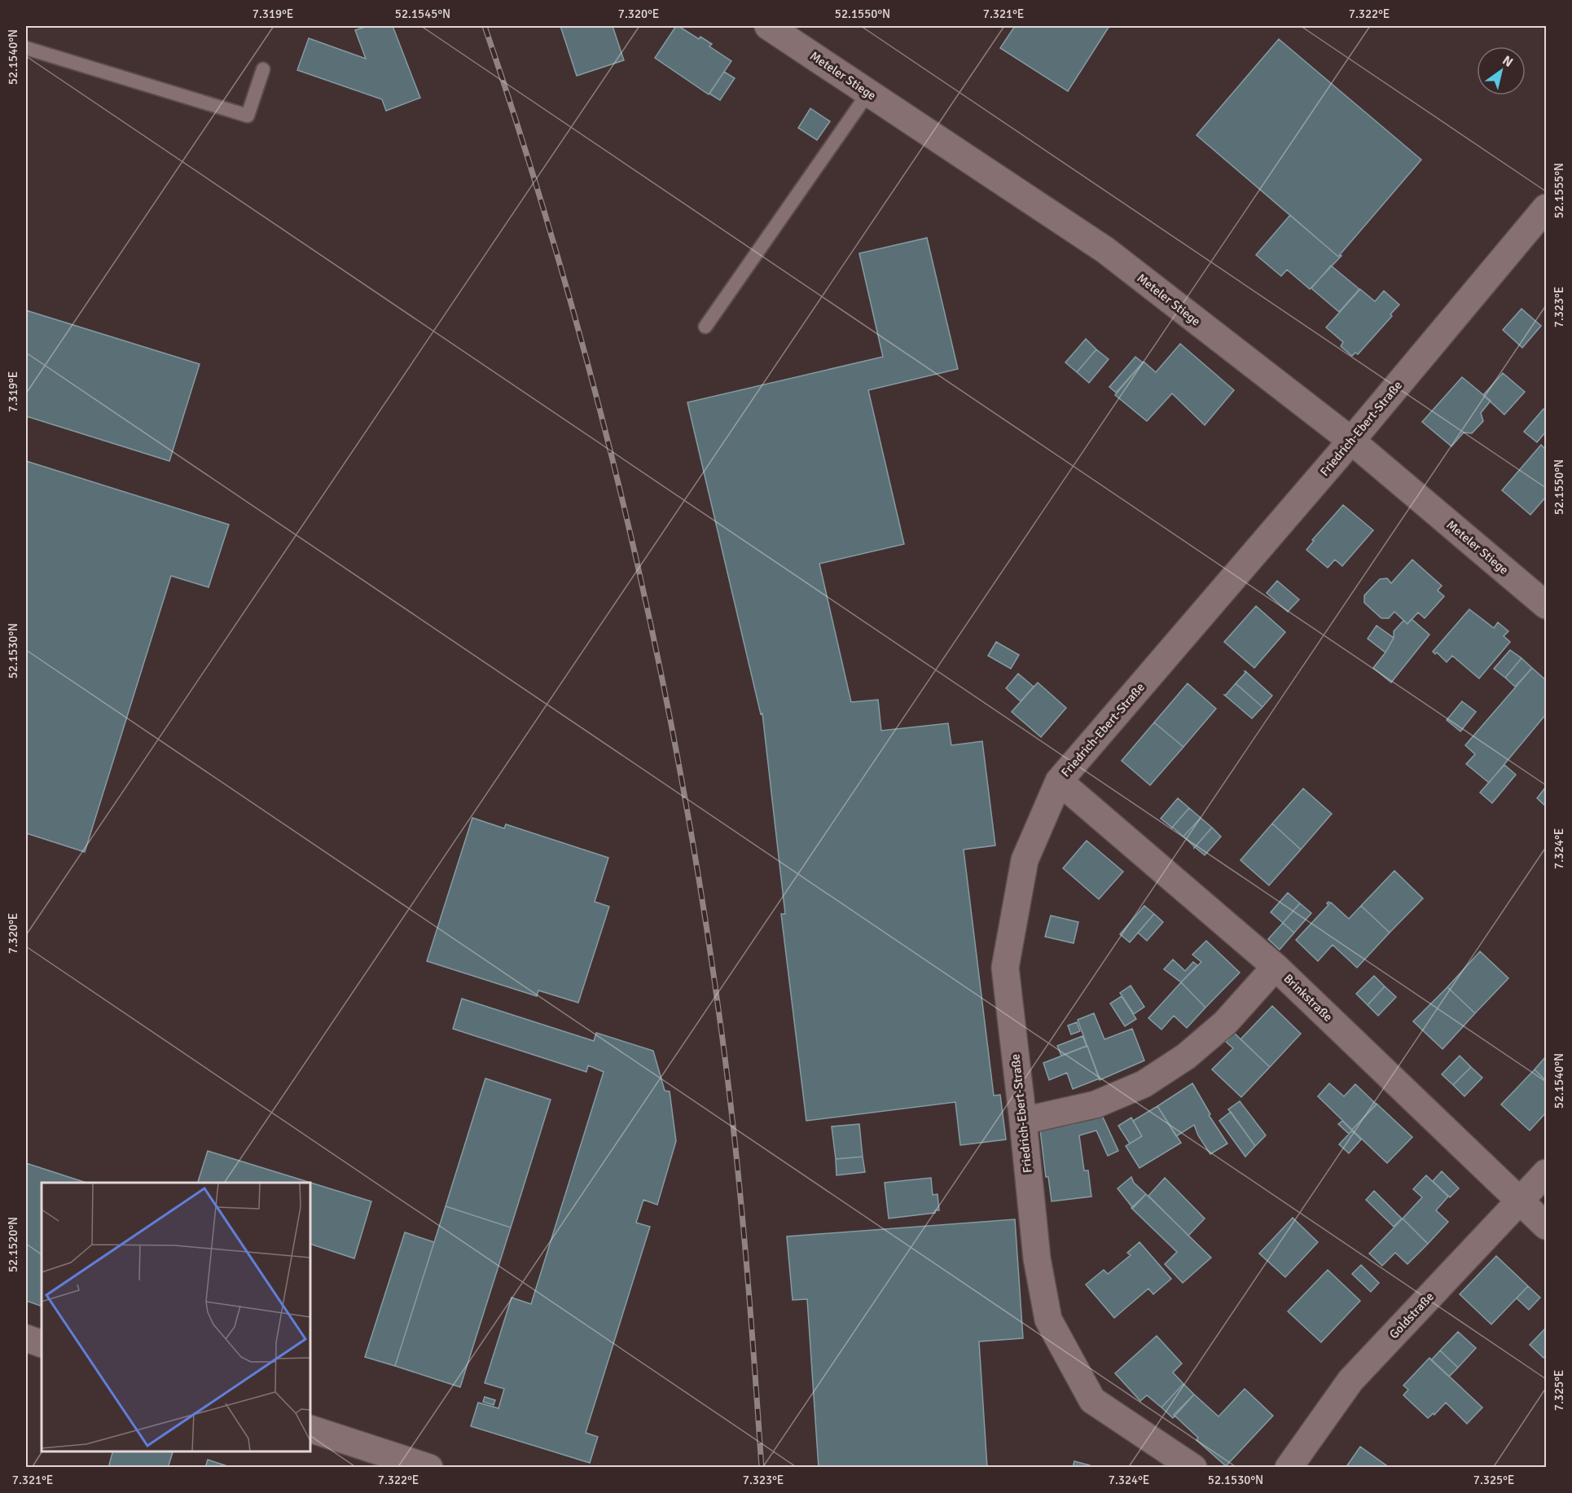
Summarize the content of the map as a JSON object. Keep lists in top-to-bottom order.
{
  "streets": {
    "street": [
      "Meteler Stiege",
      "Friedrich-Ebert-Straße",
      "Brinkstraße",
      "Goldstraße"
    ]
  },
  "crossings": [
    ["Meteler Stiege", "Friedrich-Ebert-Straße"],
    ["Friedrich-Ebert-Straße", "Brinkstraße"],
    ["Brinkstraße", "Goldstraße"]
  ],
  "north": "top right",
  "coordinates": [
    "7.319°E",
    "52.1545°N",
    "7.320°E",
    "52.1550°N",
    "7.321°E",
    "7.322°E",
    "52.1540°N",
    "52.1555°N",
    "7.323°E",
    "52.1530°N",
    "7.324°E",
    "52.1520°N",
    "7.325°E"
  ]
}
